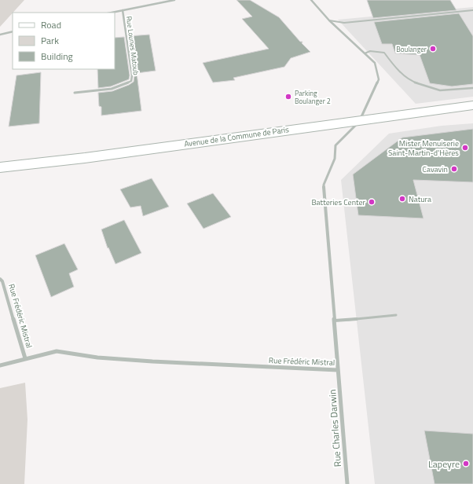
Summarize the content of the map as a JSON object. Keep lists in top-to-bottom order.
{
  "streets": {
    "main road": ["Avenue de la Commune de Paris"],
    "street": ["Rue Lounes Matoub", "Rue Frédéric Mistral", "Rue Charles Darwin"]
  },
  "crossings": [
    ["Avenue de la Commune de Paris", "Rue Frédéric Mistral"],
    ["Rue Frédéric Mistral", "Rue Charles Darwin"]
  ],
  "places": [
    "Boulanger",
    "Parking Boulanger 2",
    "Mister Menuiserie Saint-Martin-d'Hères",
    "Cavavin",
    "Natura",
    "Batteries Center",
    "Lapeyre"
  ],
  "legend": ["Road", "Park", "Building"]
}
